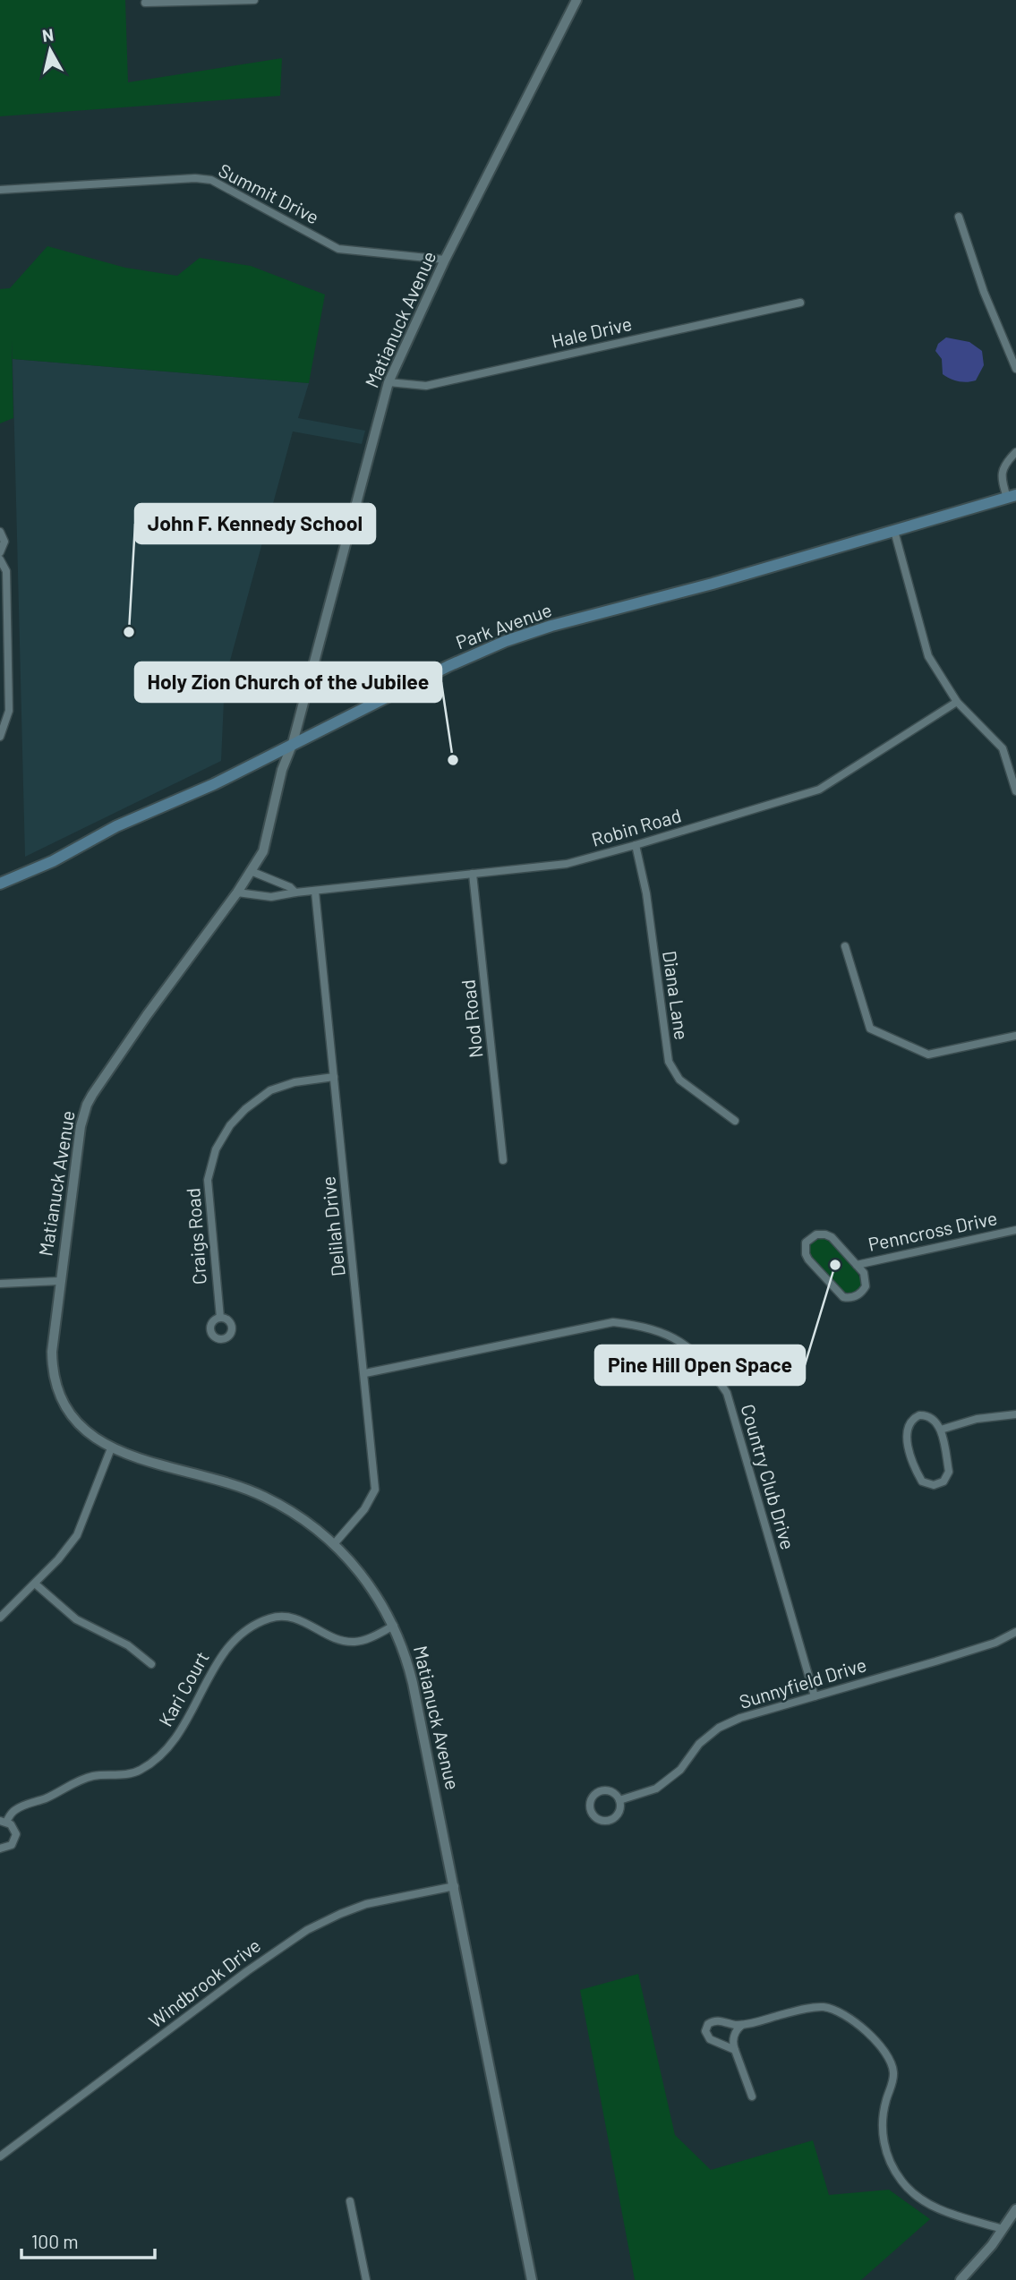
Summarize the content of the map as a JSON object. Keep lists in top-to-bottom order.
{
  "streets": {
    "main road": ["Park Avenue"],
    "street": [
      "Summit Drive",
      "Matianuck Avenue",
      "Hale Drive",
      "Robin Road",
      "Diana Lane",
      "Nod Road",
      "Delilah Drive",
      "Penncross Drive",
      "Craigs Road",
      "Country Club Drive",
      "Sunnyfield Drive",
      "Kari Court",
      "Windbrook Drive"
    ]
  },
  "crossings": [
    ["Summit Drive", "Matianuck Avenue"],
    ["Matianuck Avenue", "Hale Drive"],
    ["Matianuck Avenue", "Park Avenue"],
    ["Matianuck Avenue", "Robin Road"],
    ["Matianuck Avenue", "Delilah Drive"],
    ["Matianuck Avenue", "Kari Court"],
    ["Matianuck Avenue", "Windbrook Drive"],
    ["Robin Road", "Diana Lane"],
    ["Robin Road", "Nod Road"],
    ["Robin Road", "Delilah Drive"],
    ["Delilah Drive", "Craigs Road"],
    ["Delilah Drive", "Country Club Drive"],
    ["Country Club Drive", "Sunnyfield Drive"]
  ],
  "places": ["John F. Kennedy School", "Holy Zion Church of the Jubilee", "Pine Hill Open Space"],
  "scale_bar": "100 m",
  "north": "top"
}
